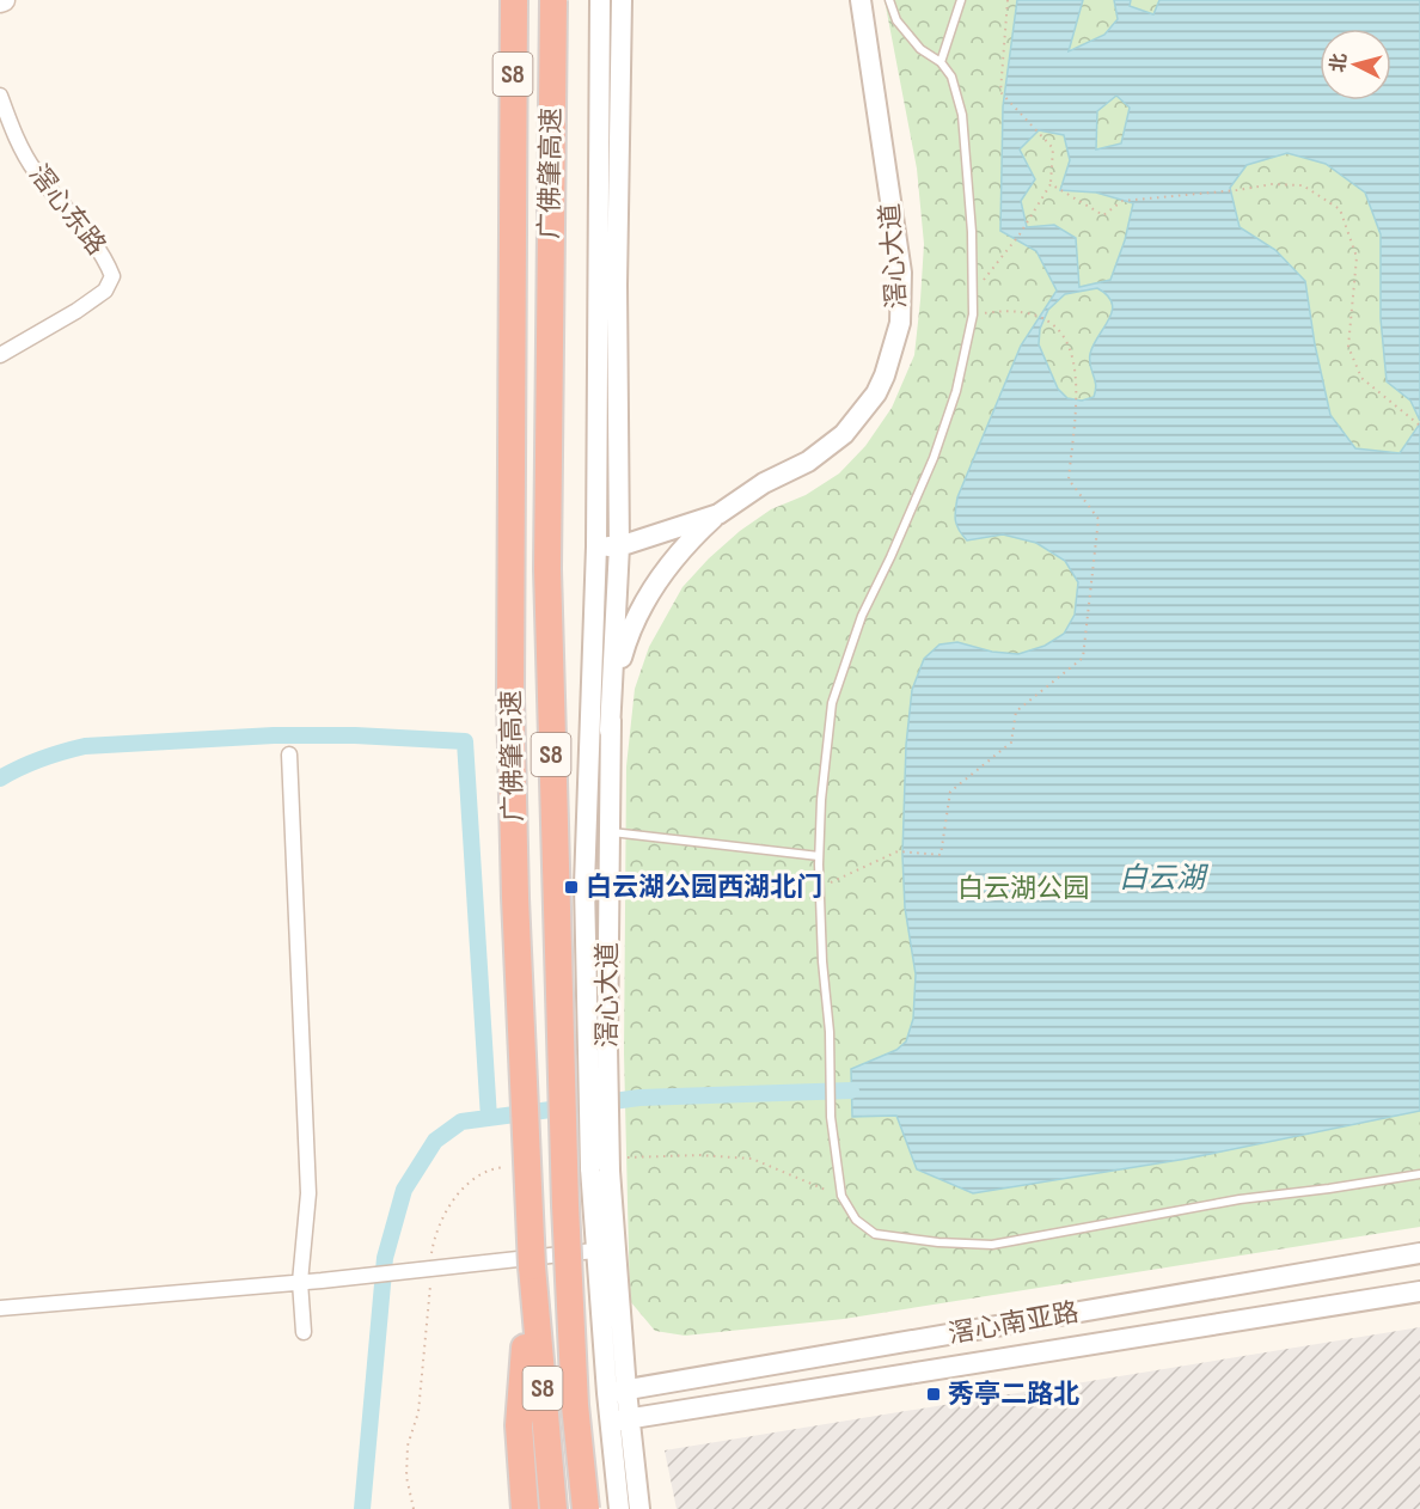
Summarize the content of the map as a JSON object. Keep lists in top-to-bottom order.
{
  "streets": {
    "highway": ["S8", "广佛肇高速"],
    "street": ["滘心东路", "滘心大道", "滘心南亚路"]
  },
  "crossings": [
    ["滘心大道", "滘心南亚路"]
  ],
  "water": ["白云湖"],
  "parks": ["白云湖公园"],
  "places": {
    "transit": ["白云湖公园西湖北门", "秀亭二路北"]
  },
  "north": "left"
}
